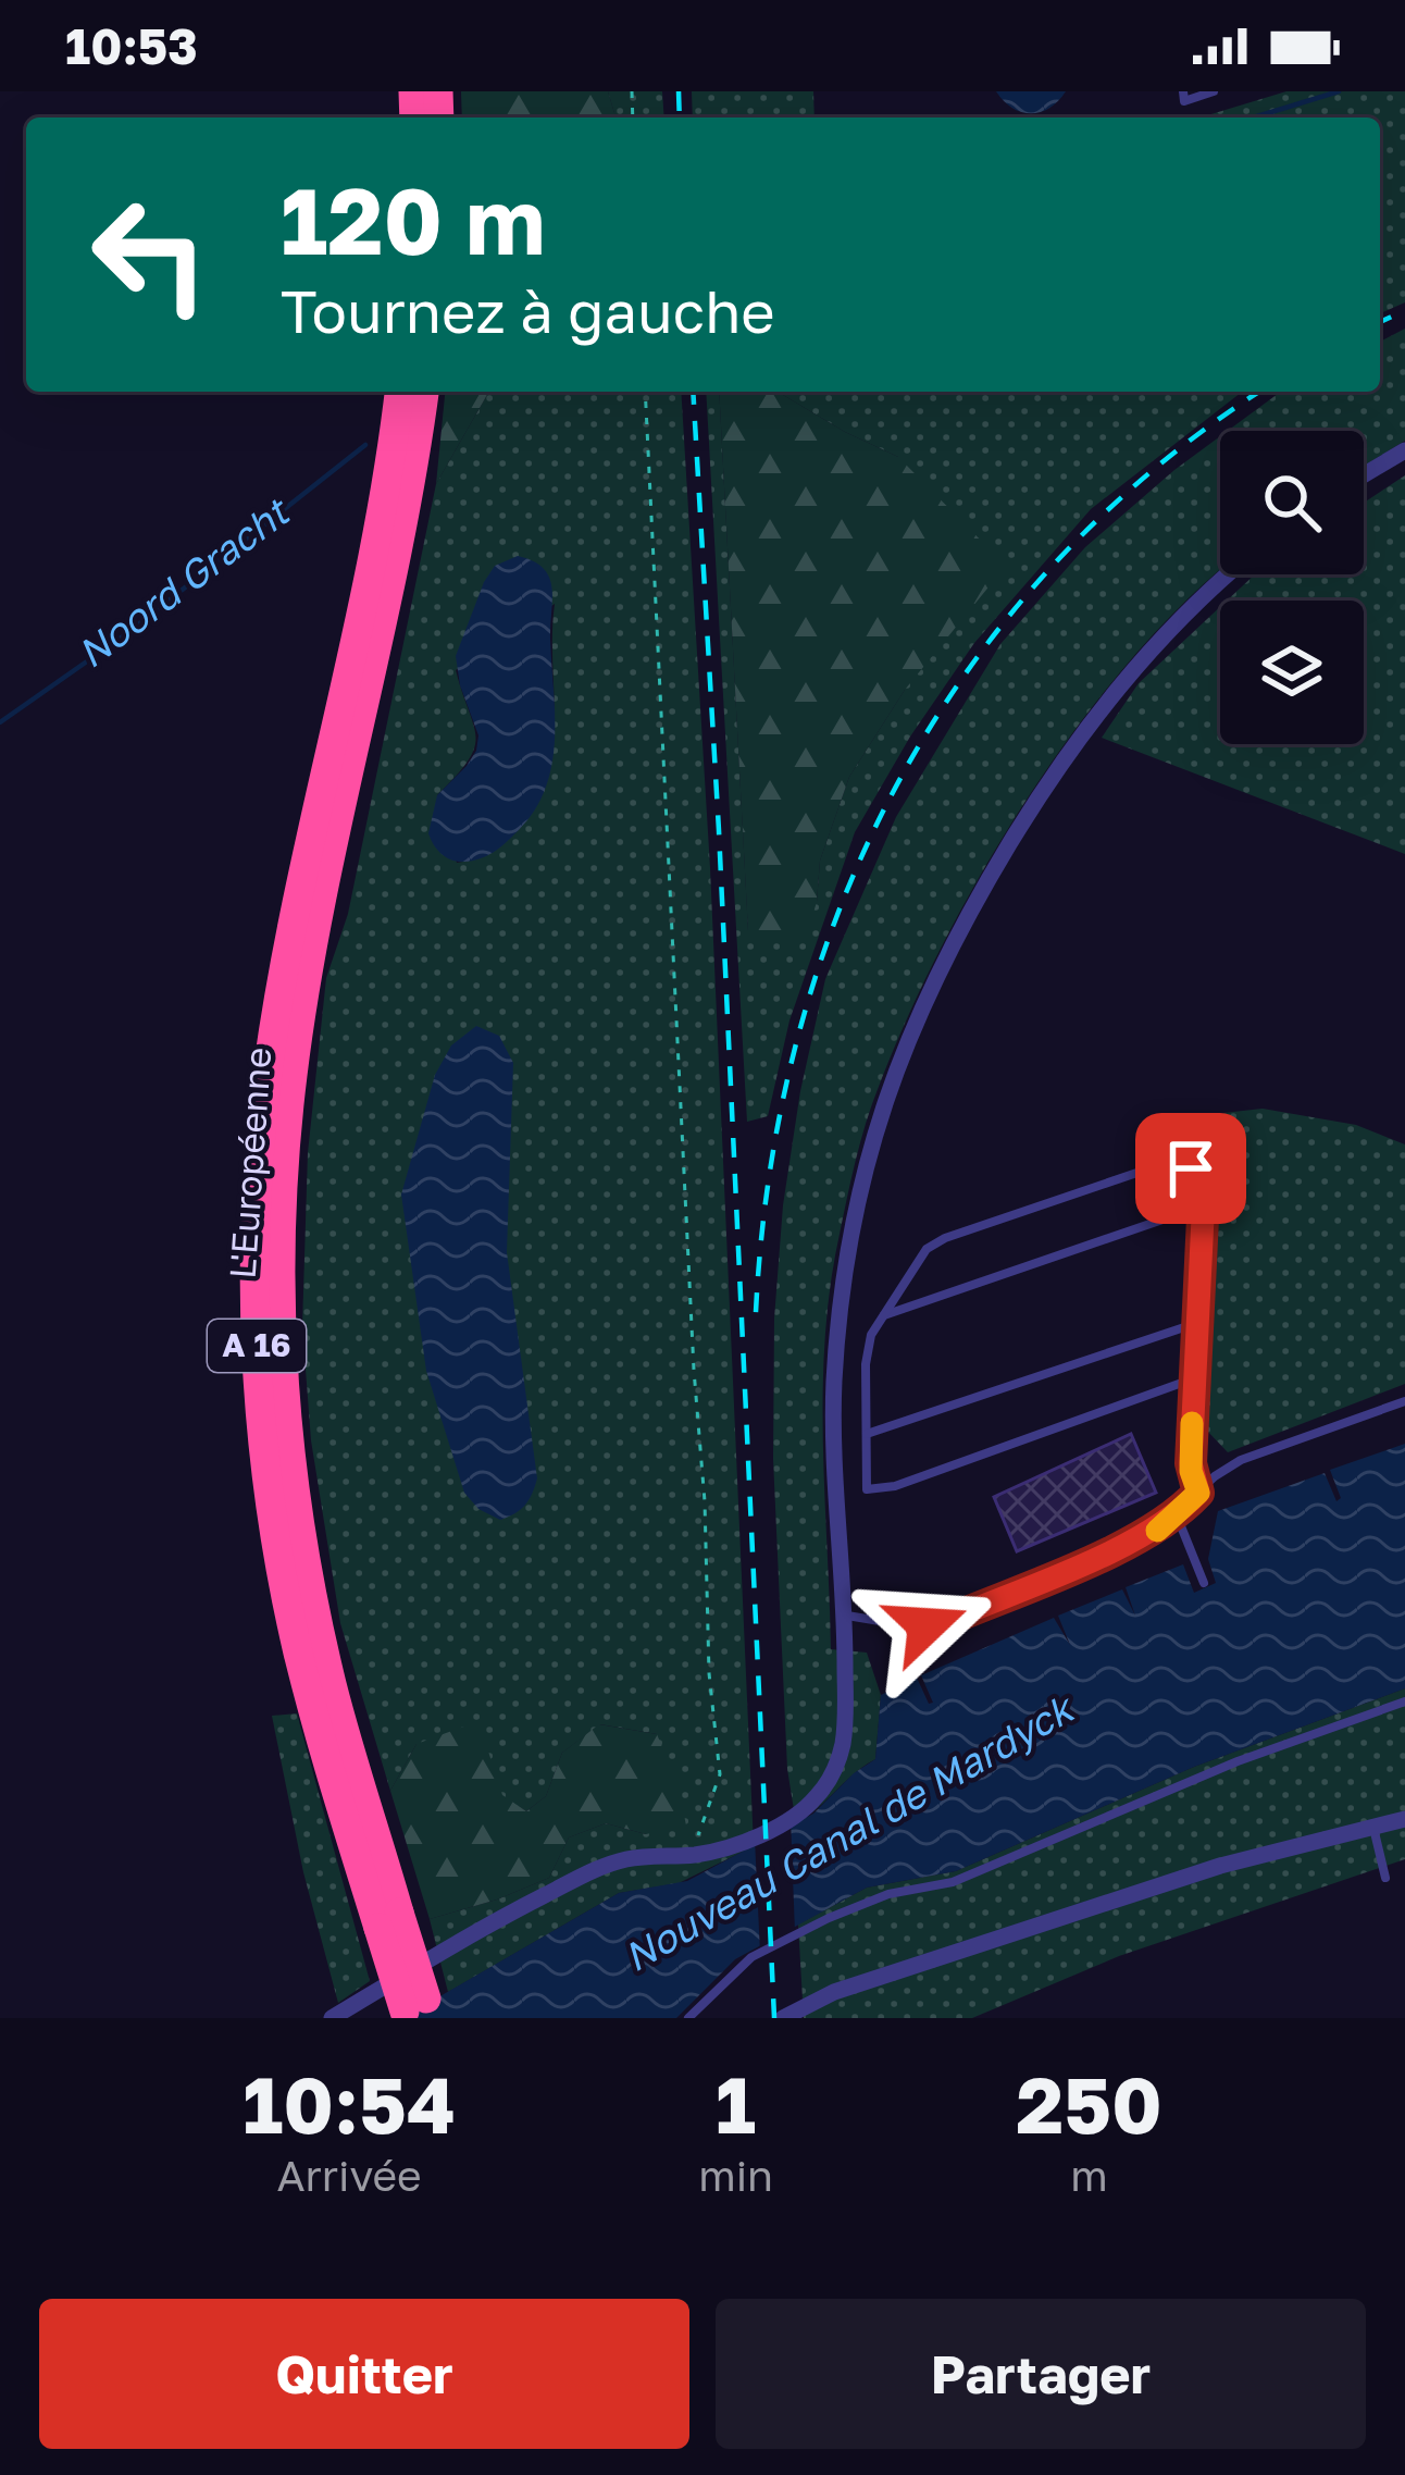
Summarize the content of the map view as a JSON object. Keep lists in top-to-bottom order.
{
  "streets": {
    "highway": ["L'Européenne", "A 16"]
  },
  "water": ["Noord Gracht", "Nouveau Canal de Mardyck"],
  "page": {
    "status": "10:53",
    "turn": ["120 m", "Tournez à gauche"],
    "eta": [
      "10:54",
      "Arrivée",
      "1",
      "min",
      "250",
      "m"
    ],
    "buttons": ["Quitter", "Partager"]
  }
}
